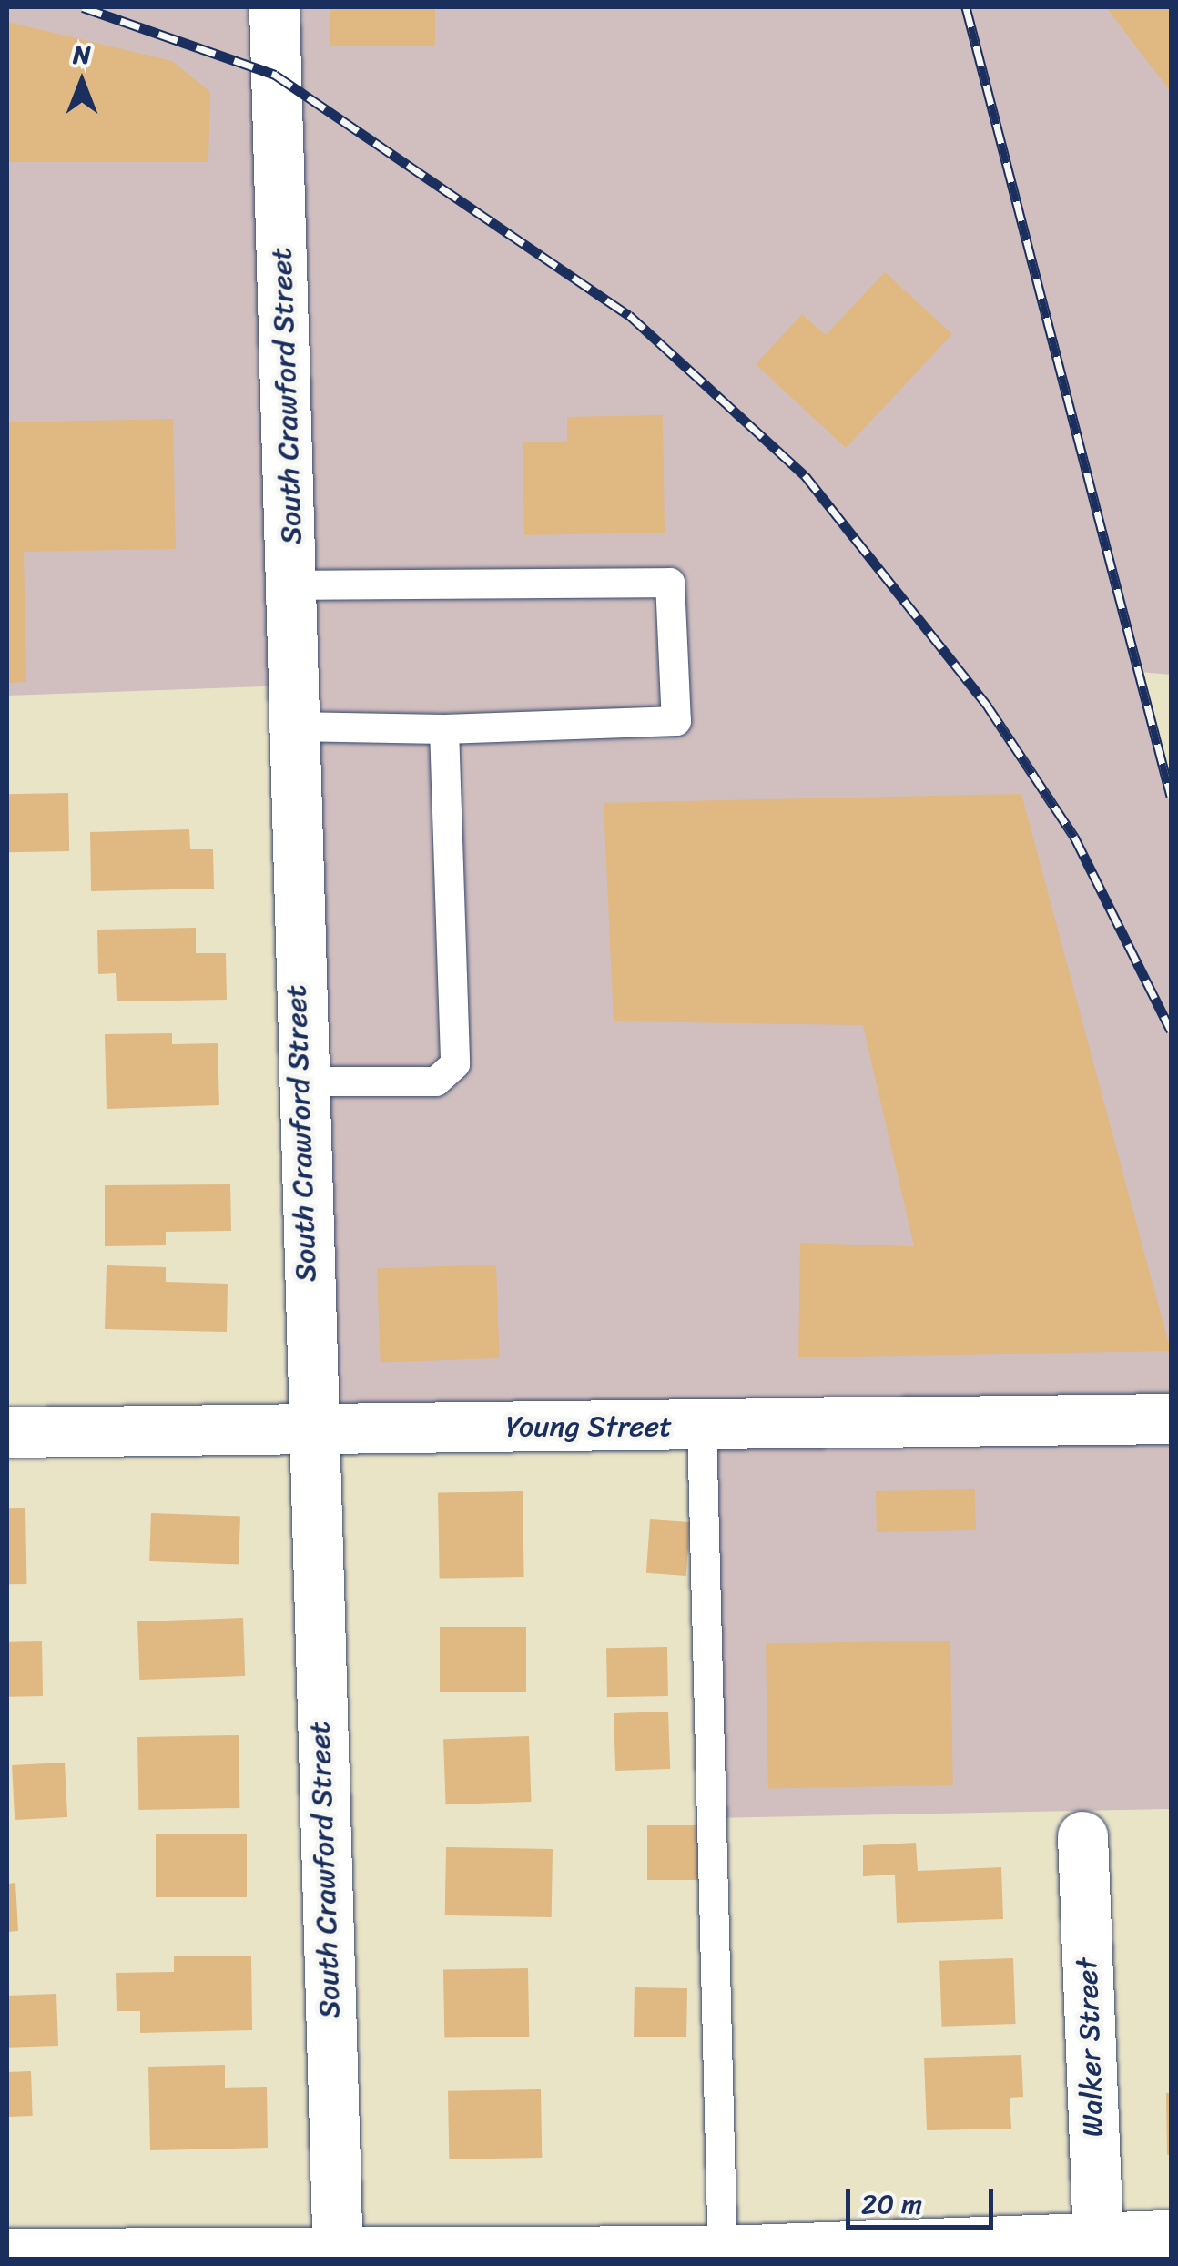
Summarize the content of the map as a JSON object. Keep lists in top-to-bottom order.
{
  "streets": {
    "street": ["South Crawford Street", "Young Street", "Walker Street"]
  },
  "crossings": [
    ["South Crawford Street", "Young Street"]
  ],
  "scale_bar": "20 m",
  "north": "top"
}
